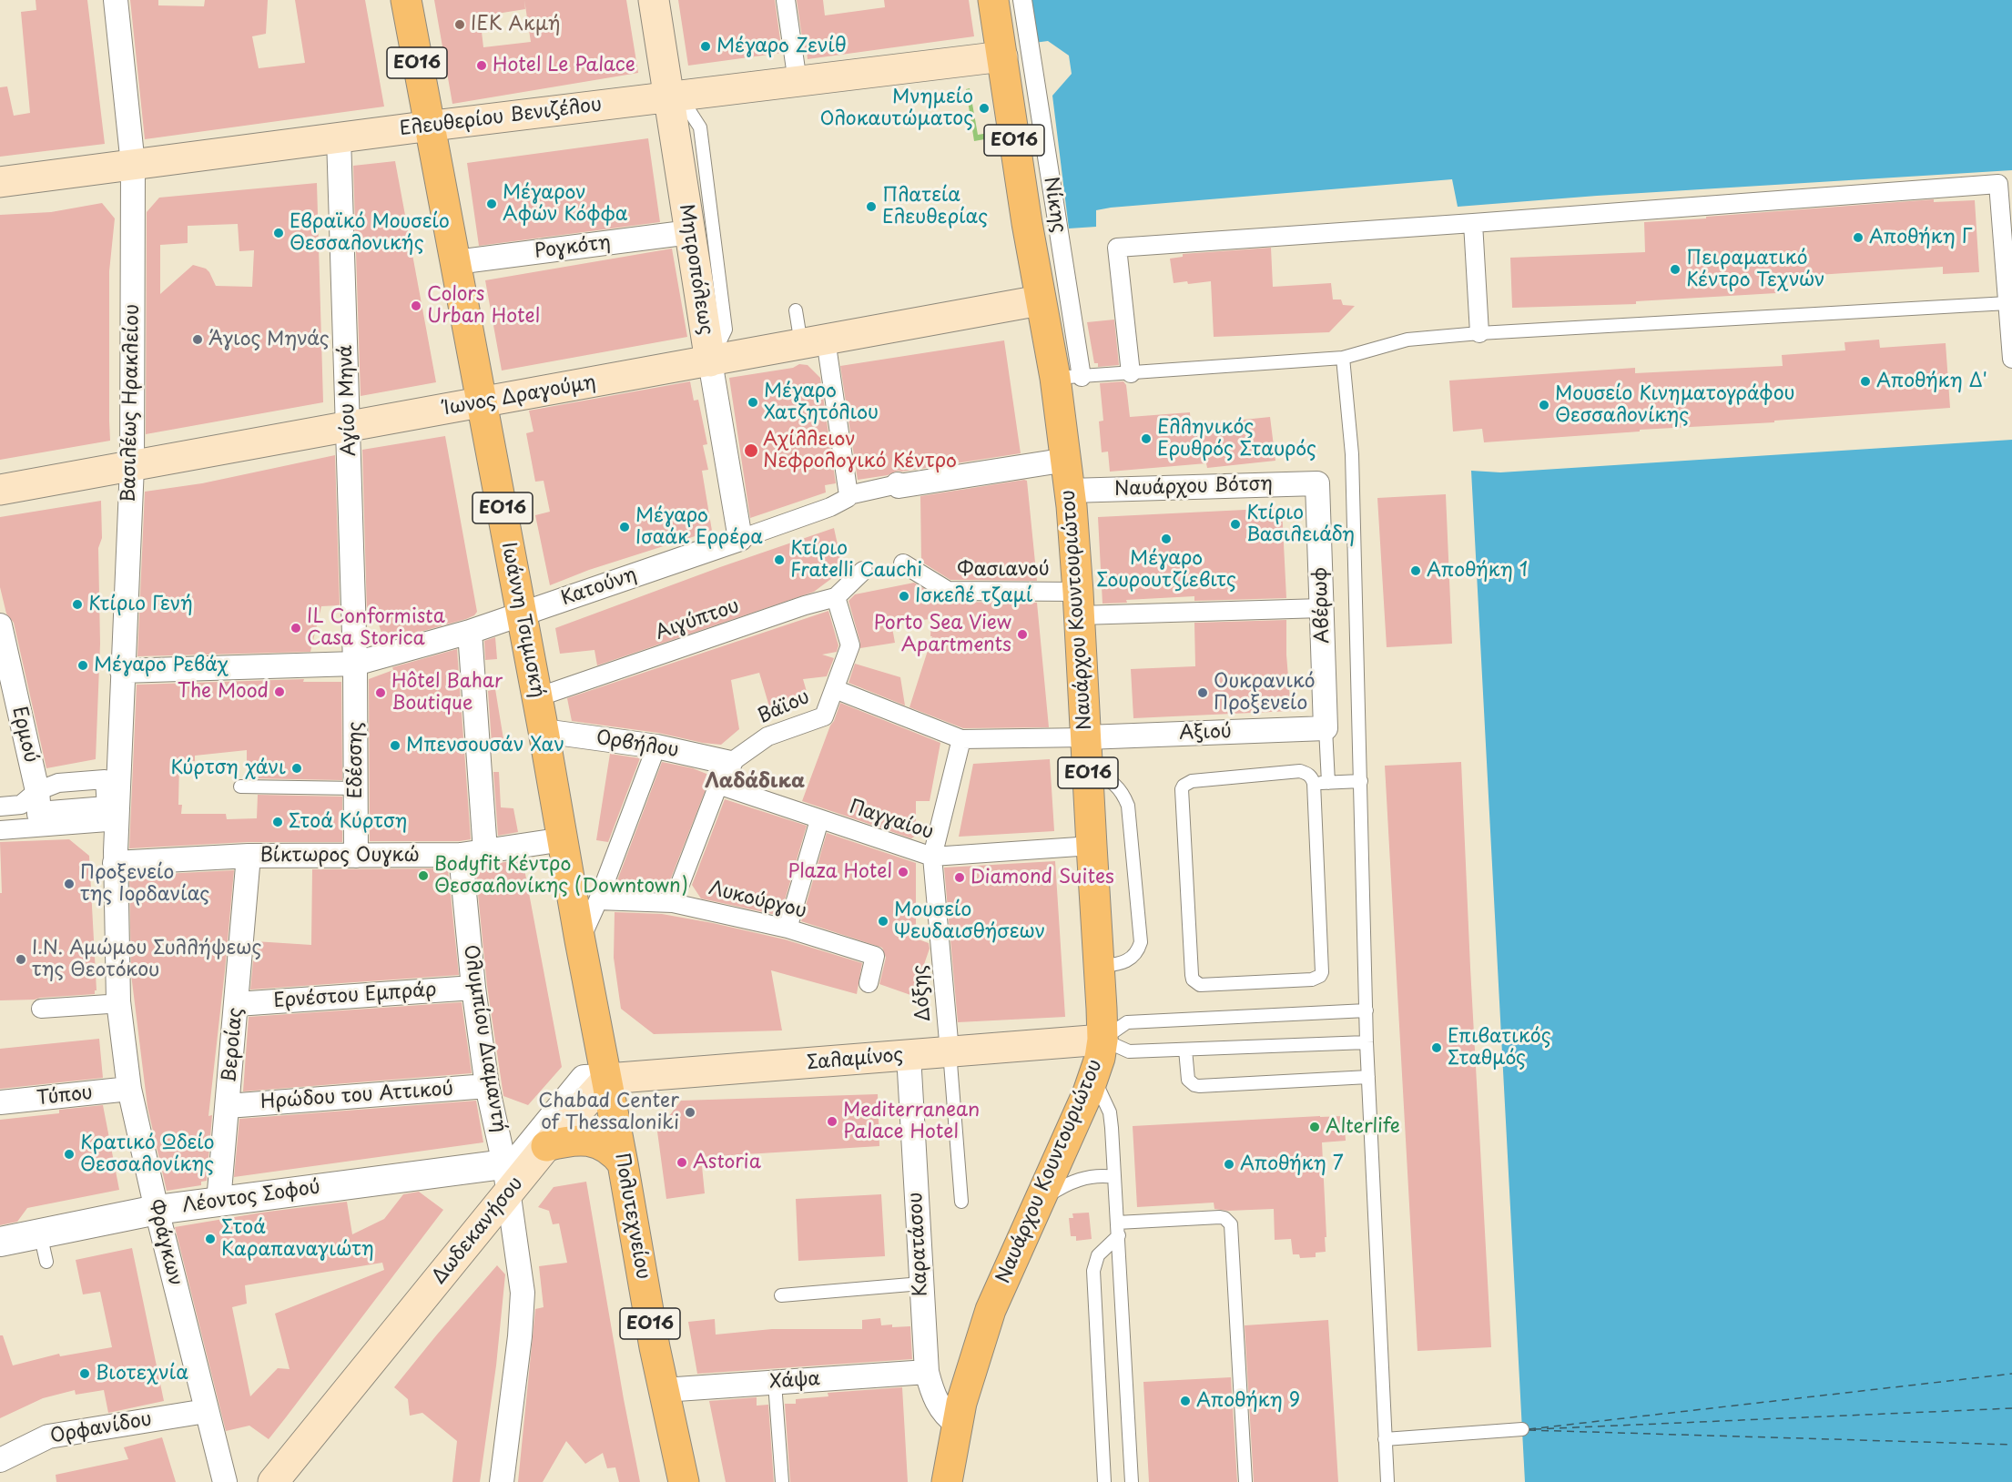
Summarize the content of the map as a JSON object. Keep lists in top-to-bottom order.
{
  "streets": {
    "main road": [
      "ΕΟ16",
      "Ελευθερίου Βενιζέλου",
      "Νίκης",
      "Μητροπόλεως",
      "Ίωνος Δραγούμη",
      "Ναυάρχου Κουντουριώτου",
      "Ιωάννη Τσιμισκή",
      "Σαλαμίνος",
      "Πολυτεχνείου",
      "Δωδεκανήσου"
    ],
    "street": [
      "Ρογκότη",
      "Αγίου Μηνά",
      "Βασιλέως Ηρακλείου",
      "Ναυάρχου Βότση",
      "Φασιανού",
      "Κατούνη",
      "Αβέρωφ",
      "Αιγύπτου",
      "Βάϊου",
      "Αξιού",
      "Ερμού",
      "Ορβήλου",
      "Εδέσσης",
      "Παγγαίου",
      "Βίκτωρος Ουγκώ",
      "Λυκούργου",
      "Δόξης",
      "Ερνέστου Εμπράρ",
      "Ολυμπίου Διαμαντή",
      "Βεροίας",
      "Τύπου",
      "Ηρώδου του Αττικού",
      "Λέοντος Σοφού",
      "Φράγκων",
      "Καρατάσου",
      "Χάψα",
      "Ορφανίδου"
    ]
  },
  "crossings": [
    ["Ελευθερίου Βενιζέλου", "Νίκης"],
    ["Ελευθερίου Βενιζέλου", "Μητροπόλεως"],
    ["Ελευθερίου Βενιζέλου", "Αγίου Μηνά"],
    ["Ελευθερίου Βενιζέλου", "Βασιλέως Ηρακλείου"],
    ["Ελευθερίου Βενιζέλου", "Ιωάννη Τσιμισκή"],
    ["Νίκης", "Ίωνος Δραγούμη"],
    ["Νίκης", "Ναυάρχου Κουντουριώτου"],
    ["Ρογκότη", "Μητροπόλεως"],
    ["Ρογκότη", "Ιωάννη Τσιμισκή"],
    ["Μητροπόλεως", "Ίωνος Δραγούμη"],
    ["Μητροπόλεως", "Κατούνη"],
    ["Ίωνος Δραγούμη", "Αγίου Μηνά"],
    ["Ίωνος Δραγούμη", "Βασιλέως Ηρακλείου"],
    ["Ίωνος Δραγούμη", "Ναυάρχου Κουντουριώτου"],
    ["Ίωνος Δραγούμη", "Ιωάννη Τσιμισκή"],
    ["Αγίου Μηνά", "Κατούνη"],
    ["Αγίου Μηνά", "Εδέσσης"],
    ["Βασιλέως Ηρακλείου", "Κατούνη"],
    ["Βασιλέως Ηρακλείου", "Φράγκων"],
    ["Ναυάρχου Βότση", "Αβέρωφ"],
    ["Ναυάρχου Βότση", "Ναυάρχου Κουντουριώτου"],
    ["Φασιανού", "Αβέρωφ"],
    ["Φασιανού", "Ναυάρχου Κουντουριώτου"],
    ["Κατούνη", "Ναυάρχου Κουντουριώτου"],
    ["Κατούνη", "Ιωάννη Τσιμισκή"],
    ["Κατούνη", "Εδέσσης"],
    ["Αβέρωφ", "Αξιού"],
    ["Ναυάρχου Κουντουριώτου", "Αξιού"],
    ["Ναυάρχου Κουντουριώτου", "Παγγαίου"],
    ["Ναυάρχου Κουντουριώτου", "Σαλαμίνος"],
    ["Ναυάρχου Κουντουριώτου", "Καρατάσου"],
    ["Ιωάννη Τσιμισκή", "Αιγύπτου"],
    ["Ιωάννη Τσιμισκή", "Ορβήλου"],
    ["Ιωάννη Τσιμισκή", "Βίκτωρος Ουγκώ"],
    ["Ιωάννη Τσιμισκή", "Σαλαμίνος"],
    ["Ιωάννη Τσιμισκή", "Πολυτεχνείου"],
    ["Ιωάννη Τσιμισκή", "Δωδεκανήσου"],
    ["Αιγύπτου", "Βάϊου"],
    ["Βάϊου", "Ορβήλου"],
    ["Βάϊου", "Παγγαίου"],
    ["Βάϊου", "Λυκούργου"],
    ["Εδέσσης", "Βίκτωρος Ουγκώ"],
    ["Παγγαίου", "Δόξης"],
    ["Βίκτωρος Ουγκώ", "Ολυμπίου Διαμαντή"],
    ["Βίκτωρος Ουγκώ", "Βεροίας"],
    ["Βίκτωρος Ουγκώ", "Φράγκων"],
    ["Δόξης", "Σαλαμίνος"],
    ["Ερνέστου Εμπράρ", "Ολυμπίου Διαμαντή"],
    ["Ερνέστου Εμπράρ", "Βεροίας"],
    ["Ολυμπίου Διαμαντή", "Ηρώδου του Αττικού"],
    ["Ολυμπίου Διαμαντή", "Λέοντος Σοφού"],
    ["Ολυμπίου Διαμαντή", "Δωδεκανήσου"],
    ["Βεροίας", "Ηρώδου του Αττικού"],
    ["Βεροίας", "Λέοντος Σοφού"],
    ["Σαλαμίνος", "Πολυτεχνείου"],
    ["Σαλαμίνος", "Δωδεκανήσου"],
    ["Σαλαμίνος", "Καρατάσου"],
    ["Τύπου", "Φράγκων"],
    ["Λέοντος Σοφού", "Δωδεκανήσου"],
    ["Λέοντος Σοφού", "Φράγκων"],
    ["Πολυτεχνείου", "Δωδεκανήσου"],
    ["Πολυτεχνείου", "Χάψα"],
    ["Φράγκων", "Ορφανίδου"],
    ["Καρατάσου", "Χάψα"]
  ],
  "districts": ["Λαδάδικα"],
  "places": [
    "ΙΕΚ Ακμή",
    "Μέγαρο Ζενίθ",
    "Hotel Le Palace",
    "Μνημείο Ολοκαυτώματος",
    "Μέγαρον Αφών Κόφφα",
    "Πλατεία Ελευθερίας",
    "Εβραϊκό Μουσείο Θεσσαλονικής",
    "Αποθήκη Γ",
    "Πειραματικό Κέντρο Τεχνών",
    "Colors Urban Hotel",
    "Άγιος Μηνάς",
    "Αποθήκη Δ'",
    "Μέγαρο Χατζητόλιου",
    "Μουσείο Κινηματογράφου Θεσσαλονίκης",
    "Ελληνικός Ερυθρός Σταυρός",
    "Αχίλλειον Νεφρολογικό Κέντρο",
    "Κτίριο Βασιλειάδη",
    "Μέγαρο Ισαάκ Ερρέρα",
    "Μέγαρο Σουρουτζίεβιτς",
    "Κτίριο Fratelli Cauchi",
    "Αποθήκη 1",
    "Ισκελέ τζαμί",
    "Κτίριο Γενή",
    "IL Conformista Casa Storica",
    "Porto Sea View Apartments",
    "Μέγαρο Ρεβάχ",
    "The Mood",
    "Hôtel Bahar Boutique",
    "Ουκρανικό Προξενείο",
    "Μπενσουσάν Χαν",
    "Κύρτση χάνι",
    "Στοά Κύρτση",
    "Plaza Hotel",
    "Bodyfit Κέντρο Θεσσαλονίκης (Downtown)",
    "Diamond Suites",
    "Προξενείο της Ιορδανίας",
    "Μουσείο Ψευδαισθήσεων",
    "I.N. Αμώμου Συλλήψεως της Θεοτόκου",
    "Επιβατικός Σταθμός",
    "Chabad Center of Thessaloniki",
    "Mediterranean Palace Hotel",
    "Alterlife",
    "Κρατικό Ωδείο Θεσσαλονίκης",
    "Astoria",
    "Αποθήκη 7",
    "Στοά Καραπαναγιώτη",
    "Βιοτεχνία",
    "Αποθήκη 9"
  ]
}
